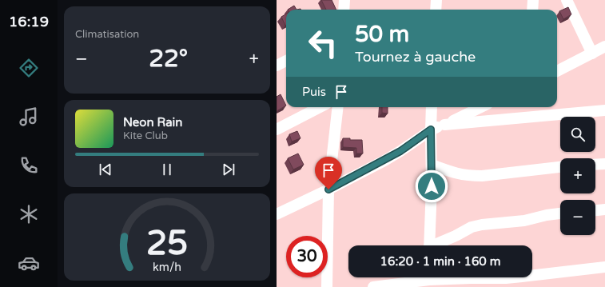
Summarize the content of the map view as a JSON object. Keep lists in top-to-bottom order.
{
  "page": {
    "tabs": "16:19",
    "tile": "Climatisation",
    "turn": ["50 m", "Tournez à gauche"],
    "heat": ["−", "22°", "+"],
    "then": "Puis",
    "song": ["Neon Rain", "Kite Club"],
    "map_buttons": ["+", "−"],
    "limit": "30",
    "trip": "16:20 · 1 min · 160 m",
    "gauge": ["25", "km/h"]
  }
}
